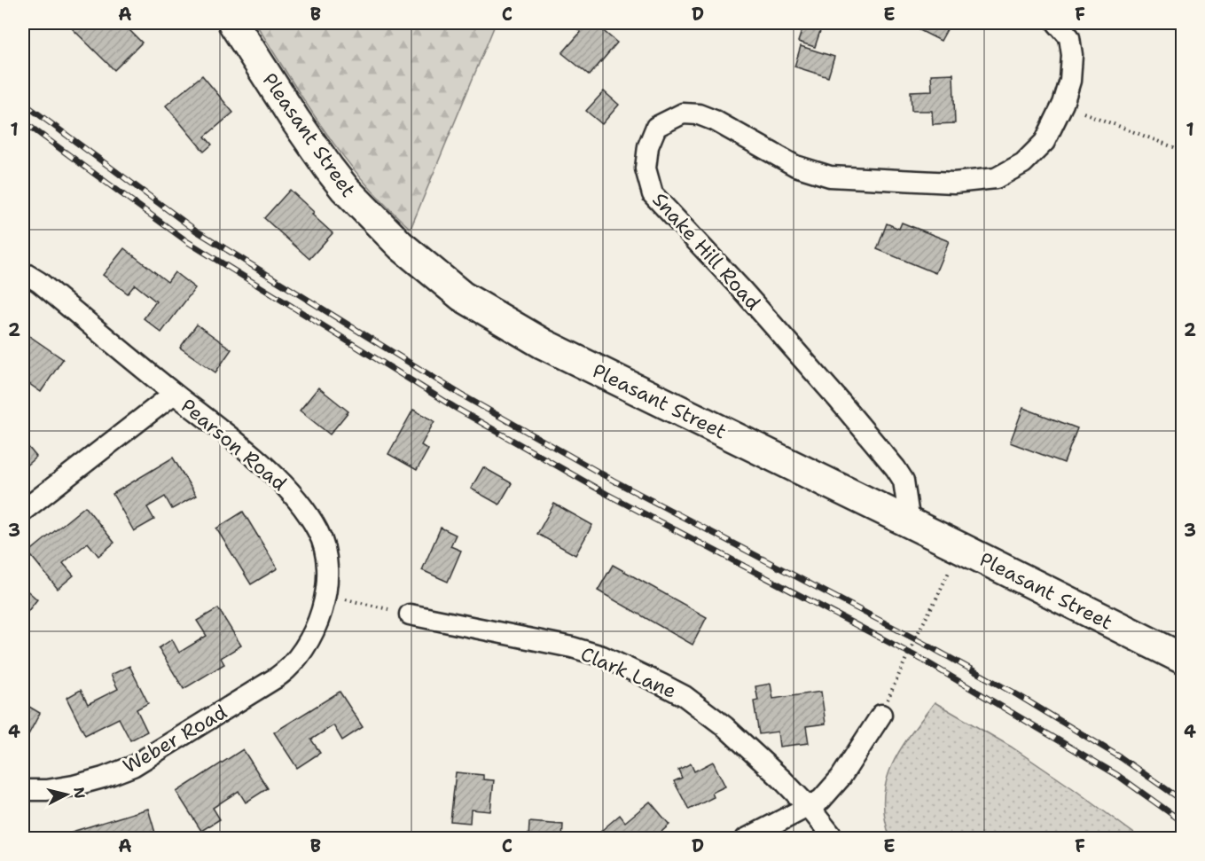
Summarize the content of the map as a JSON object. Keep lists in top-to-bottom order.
{
  "streets": {
    "main road": ["Pleasant Street"],
    "street": [
      "Snake Hill Road",
      "Pearson Road",
      "Clark Lane",
      "Weber Road"
    ]
  },
  "crossings": [
    ["Pleasant Street", "Snake Hill Road"],
    ["Pearson Road", "Weber Road"]
  ],
  "north": "right",
  "grid": {
    "columns": [
      "A",
      "B",
      "C",
      "D",
      "E",
      "F"
    ],
    "rows": [
      "1",
      "2",
      "3",
      "4"
    ]
  }
}
